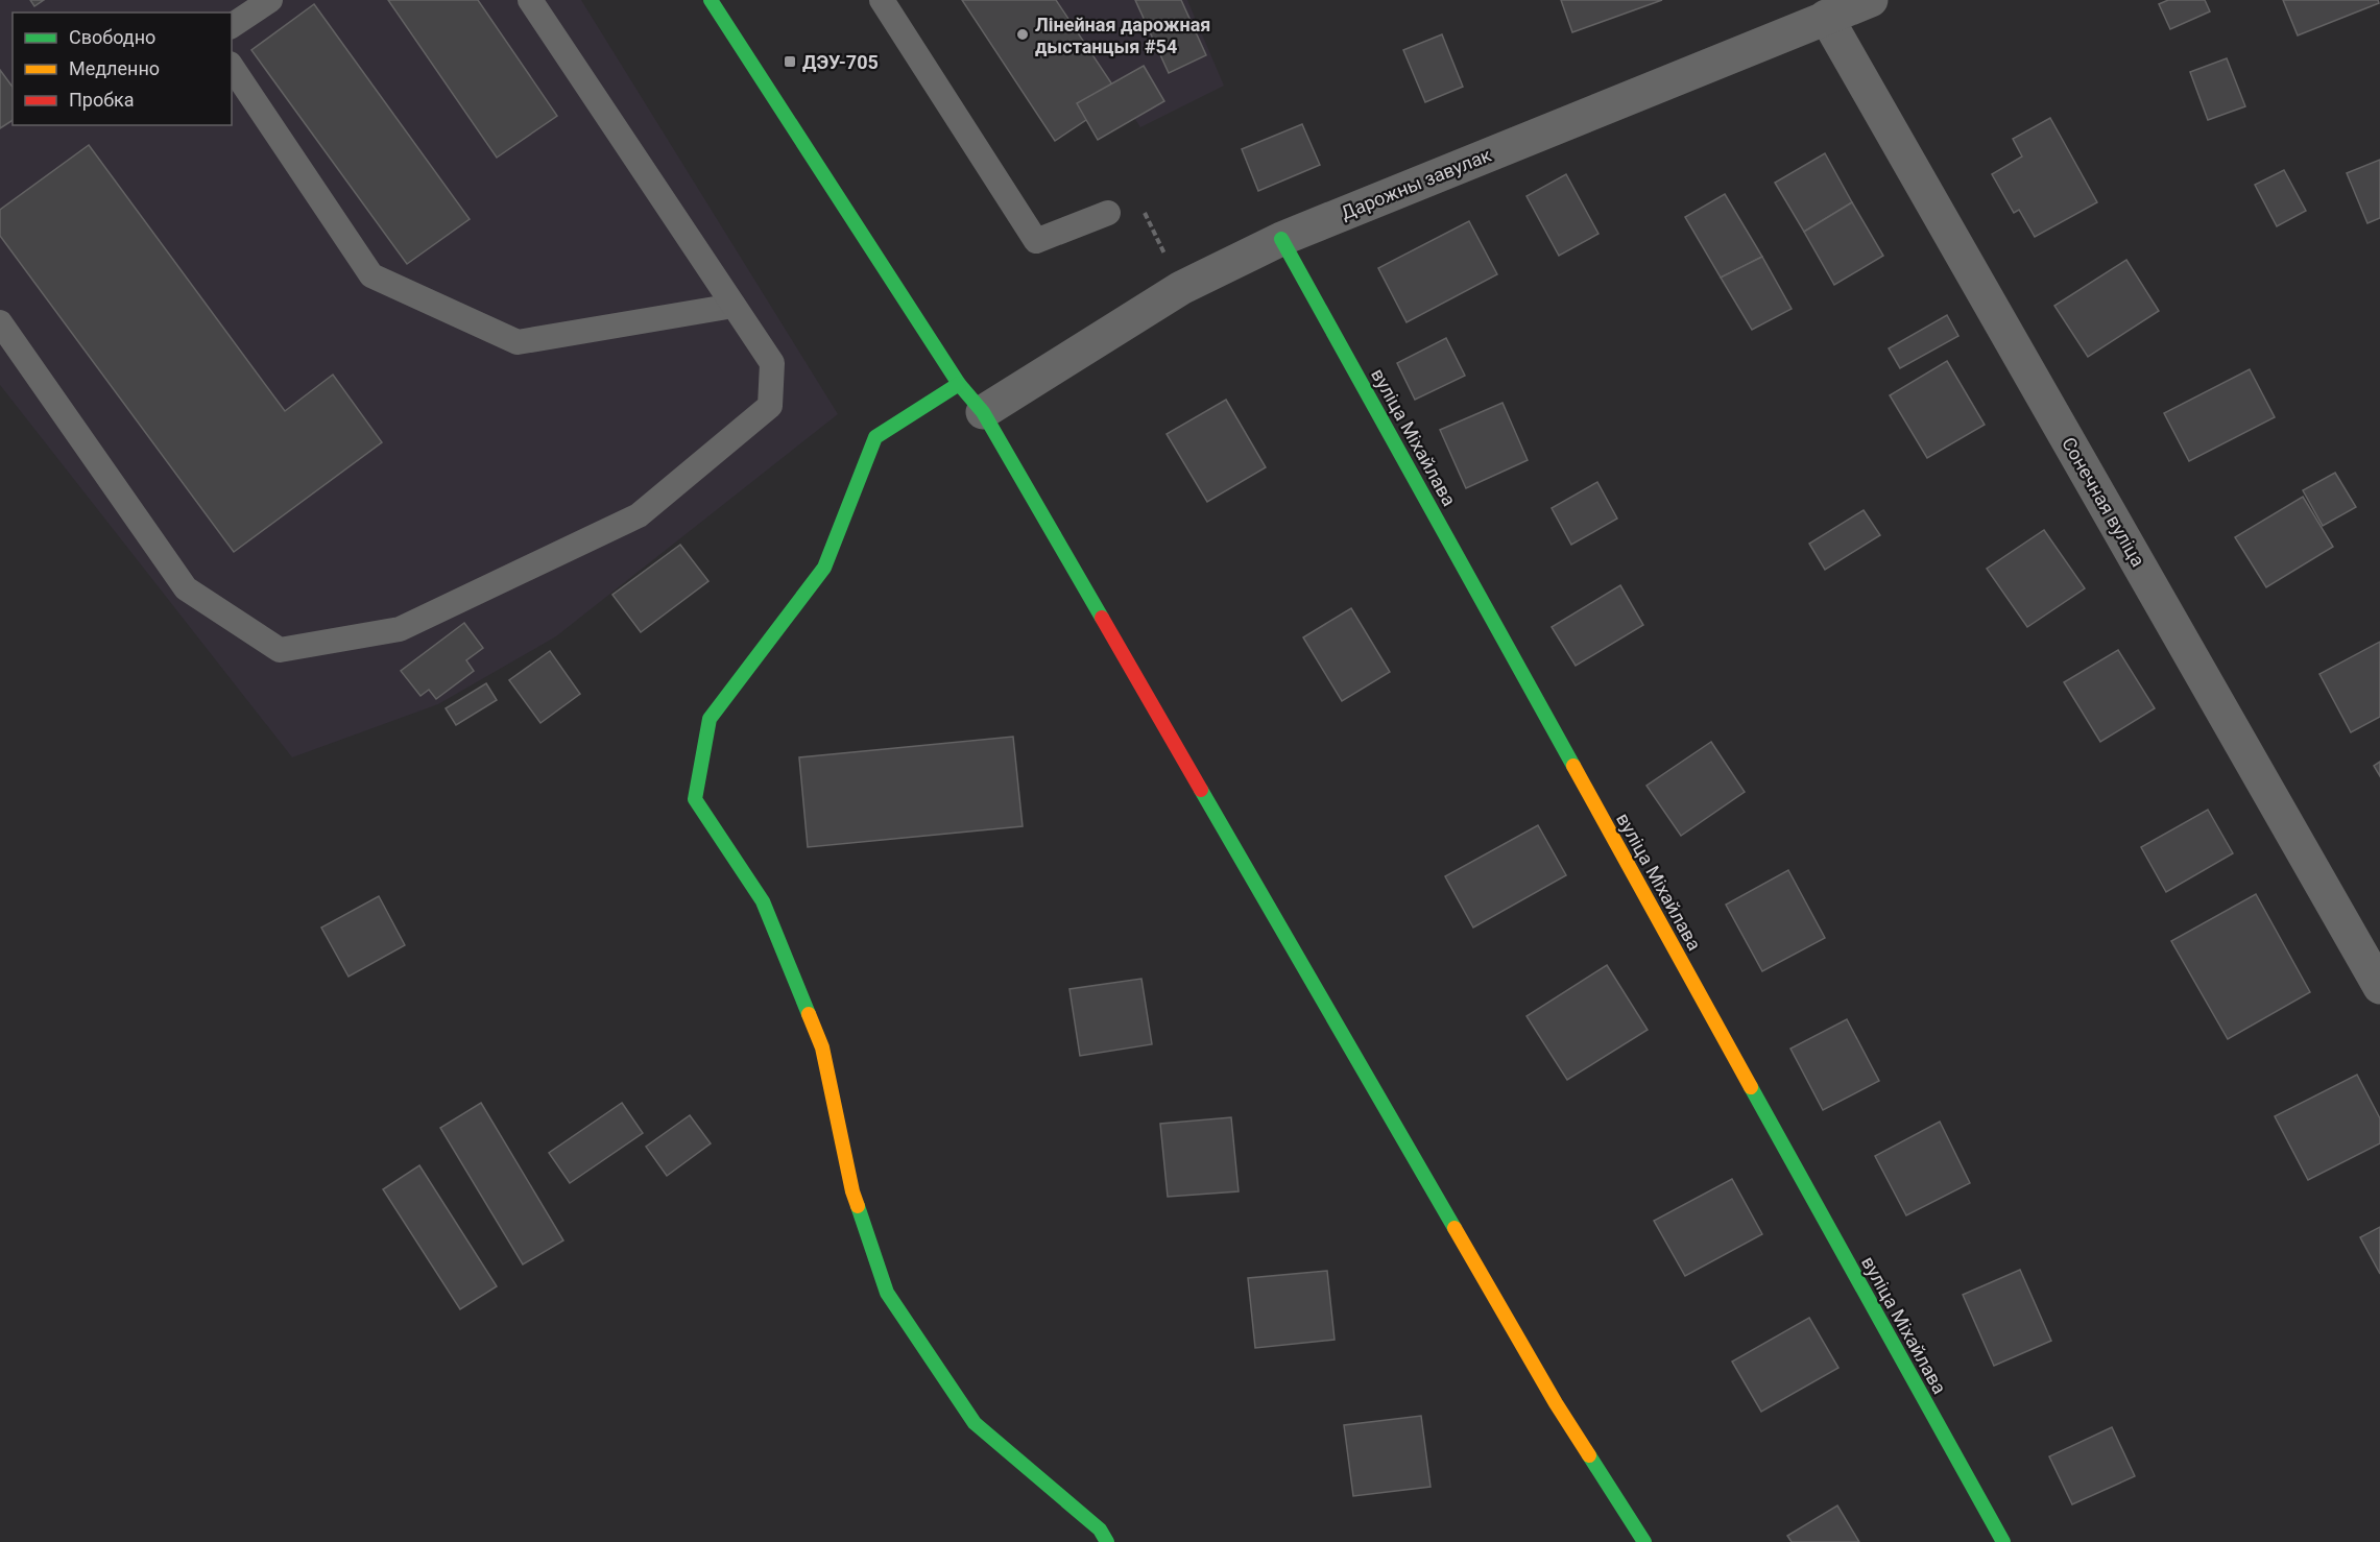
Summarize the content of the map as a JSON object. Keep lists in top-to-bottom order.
{
  "streets": {
    "street": ["Дарожны завулак", "вуліца Міхайлава", "Сонечная вуліца"]
  },
  "crossings": [
    ["Дарожны завулак", "вуліца Міхайлава"],
    ["Дарожны завулак", "Сонечная вуліца"]
  ],
  "places": {
    "other": ["Лінейная дарожная дыстанцыя #54"],
    "transit": ["ДЭУ-705"]
  },
  "legend": ["Свободно", "Медленно", "Пробка"]
}
